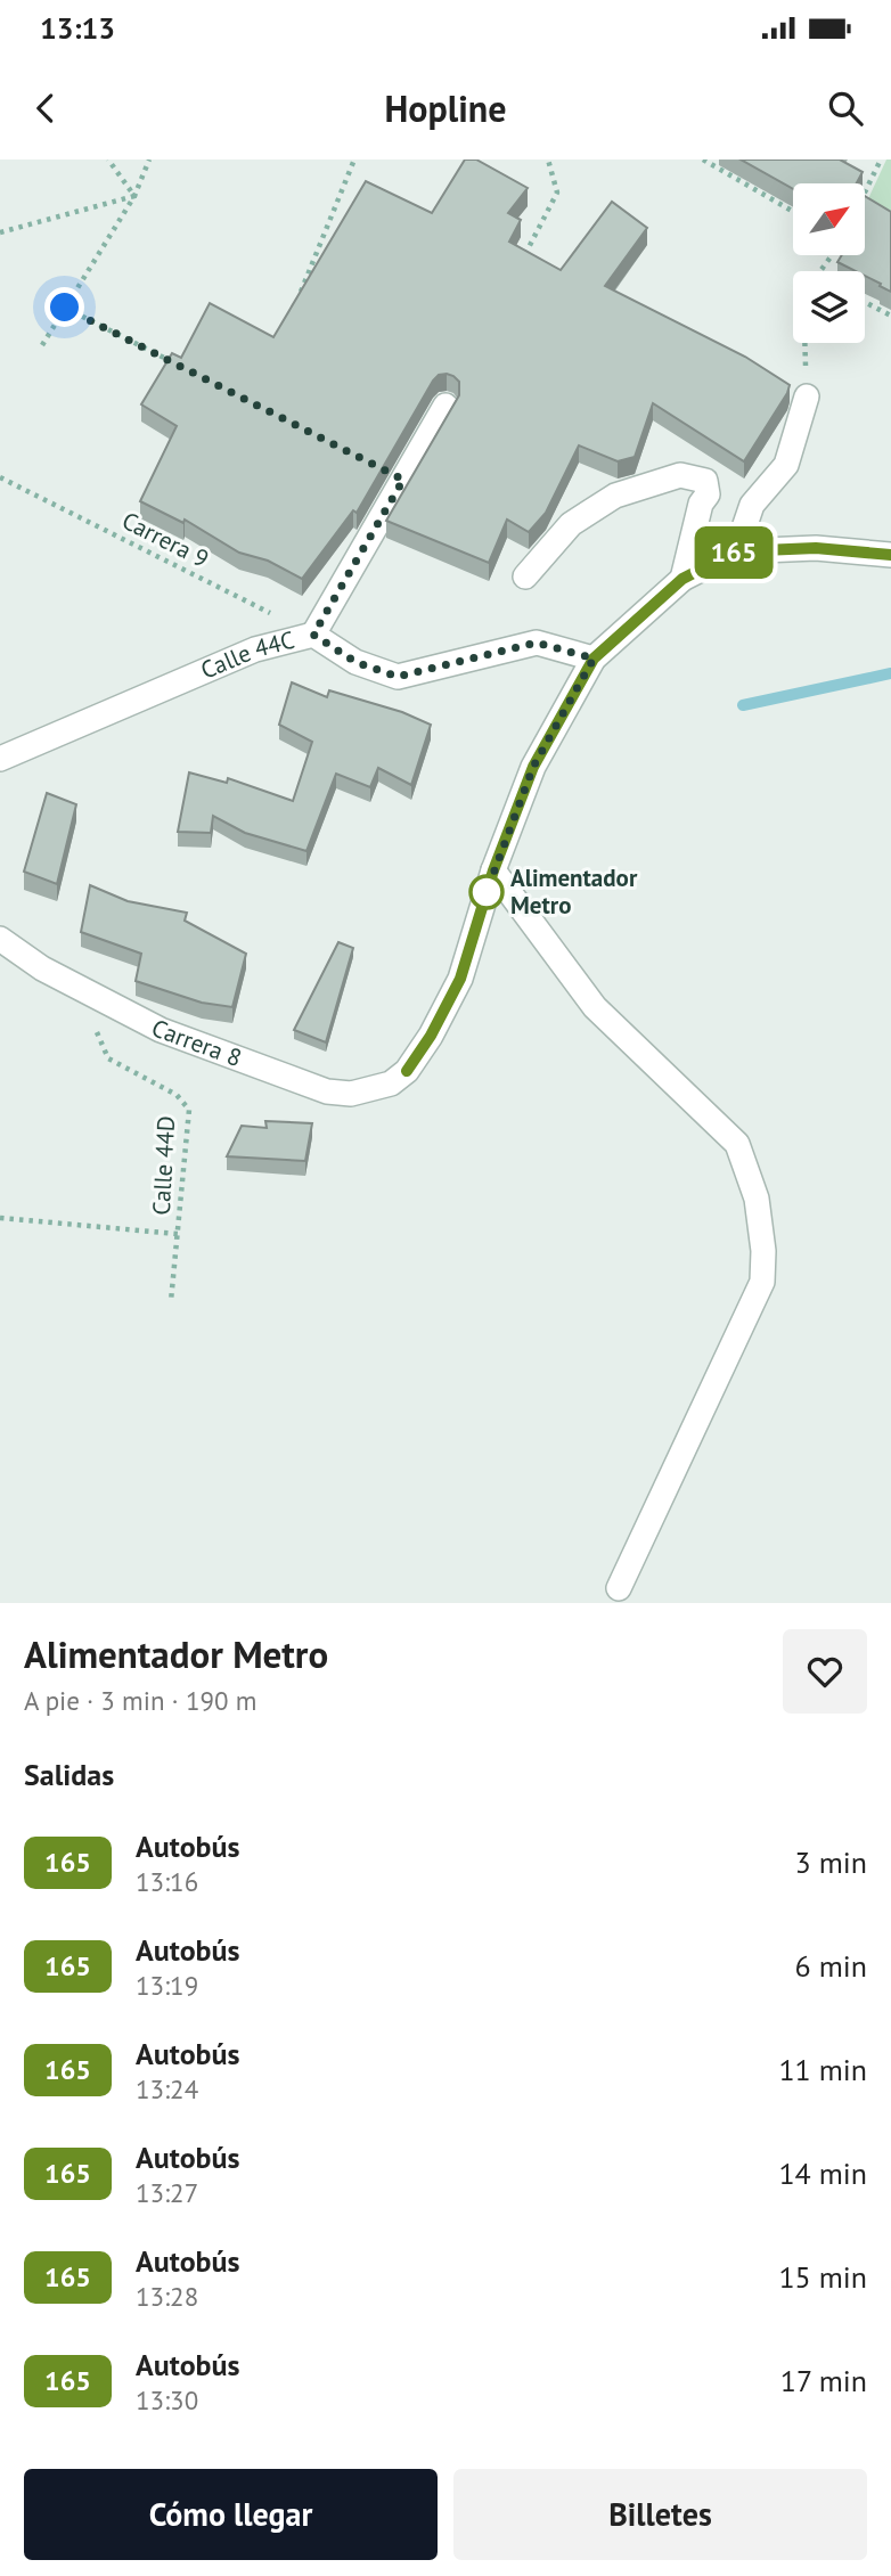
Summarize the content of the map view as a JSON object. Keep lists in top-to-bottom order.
{
  "streets": {
    "street": ["Calle 44C", "Carrera 8"],
    "path": ["Carrera 9", "Calle 44D"]
  },
  "crossings": [
    ["Carrera 9", "Calle 44C"],
    ["Carrera 8", "Calle 44D"]
  ],
  "places": ["Alimentador Metro"],
  "lines": ["bus line 165"],
  "north": "top right",
  "page": {
    "status": "13:13",
    "header": "Hopline",
    "on_map": "165",
    "heading": [
      ["Alimentador Metro", "A pie · 3 min · 190 m"],
      "Salidas"
    ],
    "list": [
      {
        "mark": "165",
        "name": "Autobús",
        "note": "13:16",
        "value": "3 min"
      },
      {
        "mark": "165",
        "name": "Autobús",
        "note": "13:19",
        "value": "6 min"
      },
      {
        "mark": "165",
        "name": "Autobús",
        "note": "13:24",
        "value": "11 min"
      },
      {
        "mark": "165",
        "name": "Autobús",
        "note": "13:27",
        "value": "14 min"
      },
      {
        "mark": "165",
        "name": "Autobús",
        "note": "13:28",
        "value": "15 min"
      },
      {
        "mark": "165",
        "name": "Autobús",
        "note": "13:30",
        "value": "17 min"
      }
    ],
    "buttons": ["Cómo llegar", "Billetes"]
  }
}
